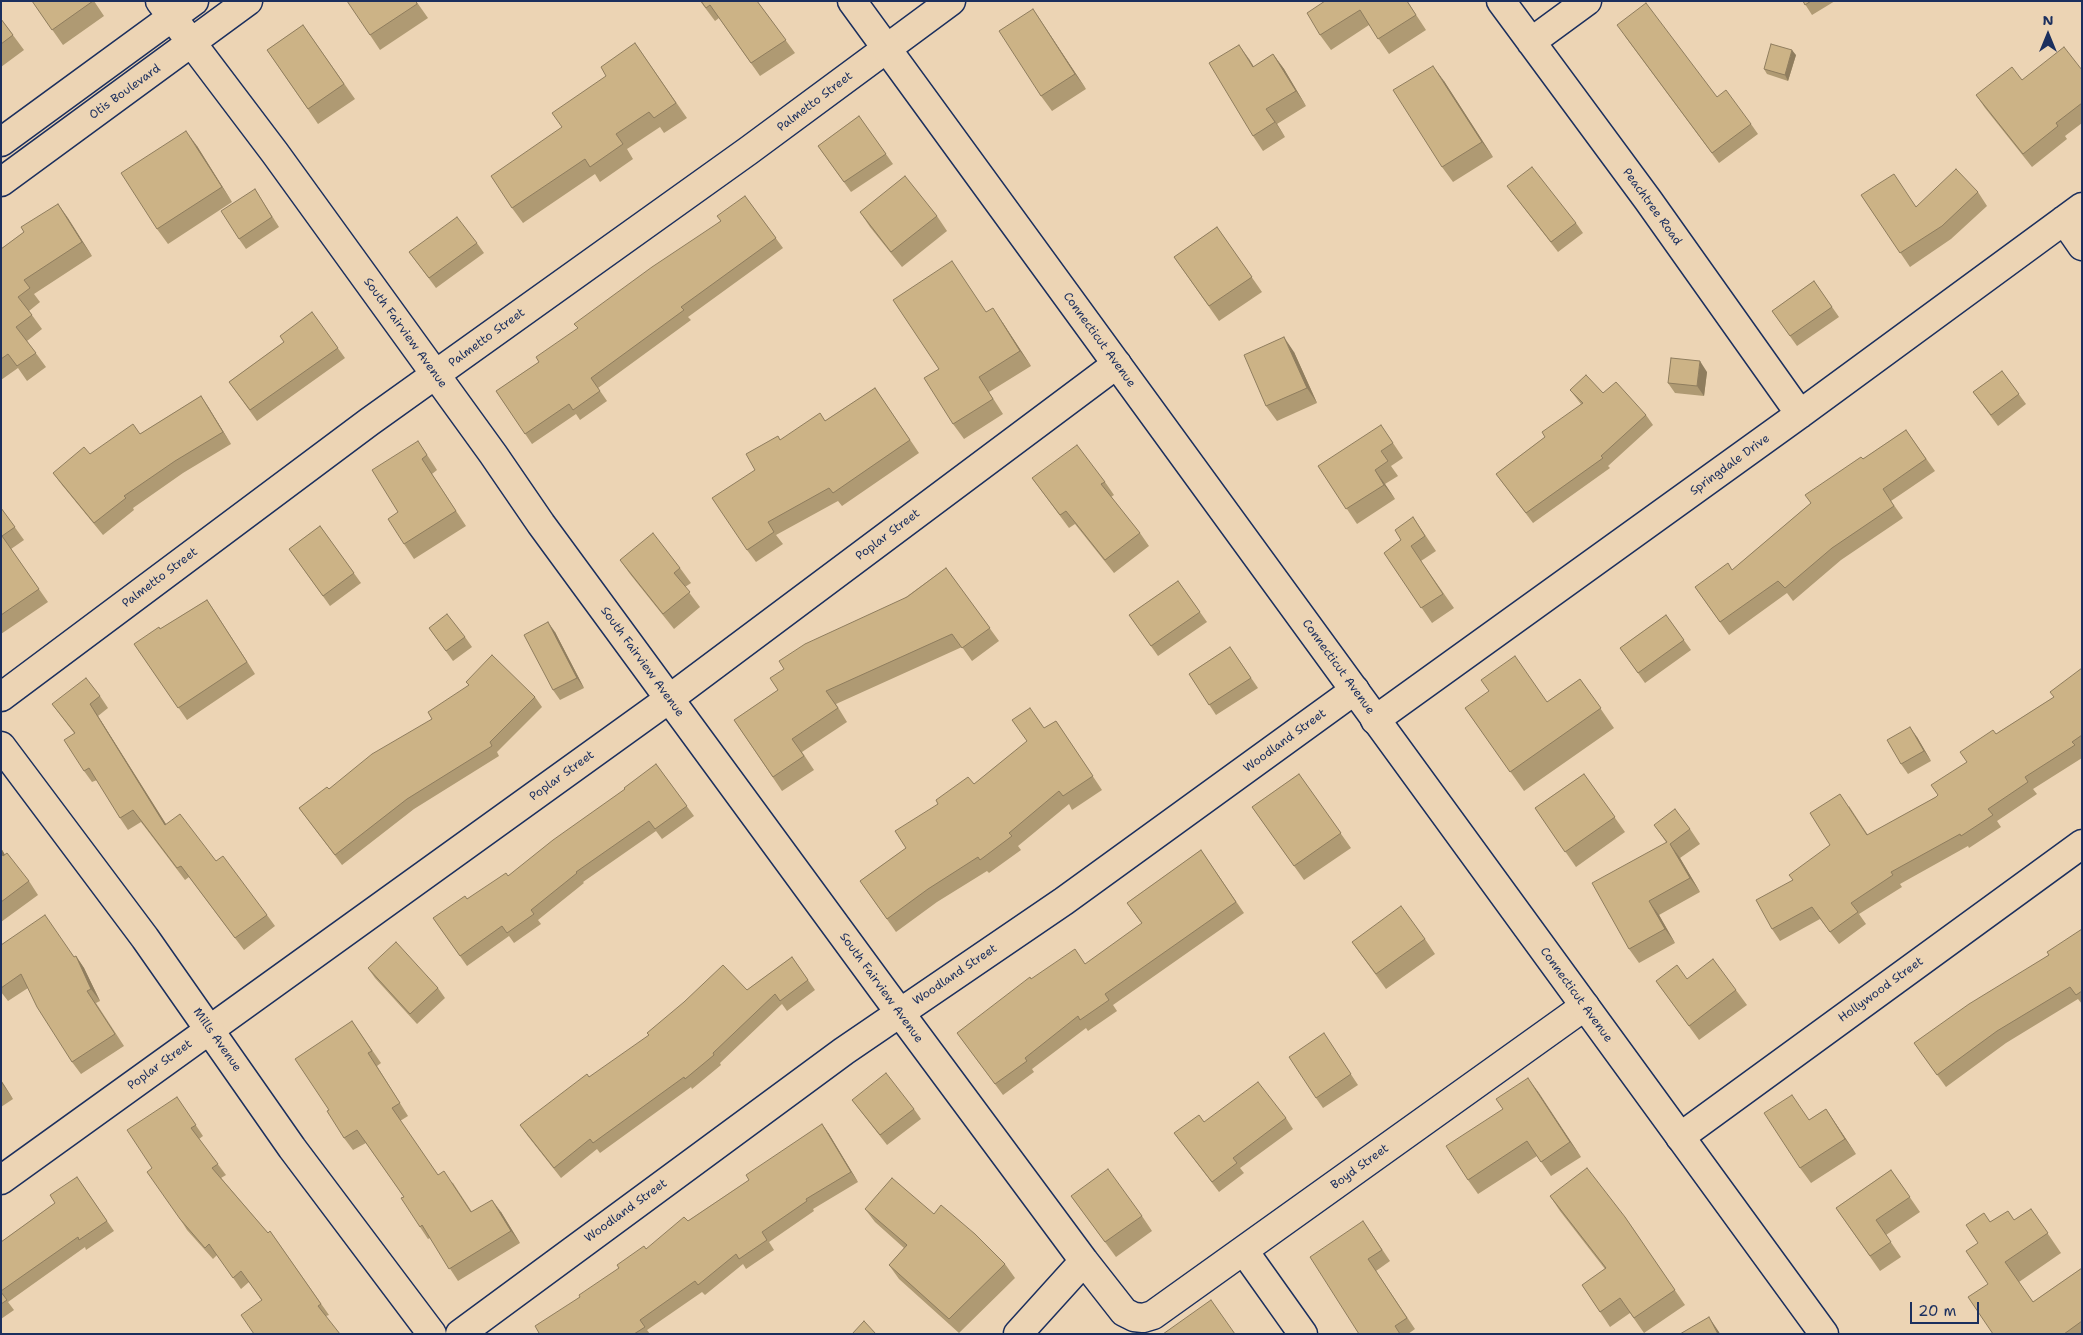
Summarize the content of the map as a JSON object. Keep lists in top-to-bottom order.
{
  "streets": {
    "street": [
      "Otis Boulevard",
      "Palmetto Street",
      "Peachtree Road",
      "South Fairview Avenue",
      "Connecticut Avenue",
      "Springdale Drive",
      "Poplar Street",
      "Woodland Street",
      "Hollywood Street",
      "Mills Avenue",
      "Boyd Street"
    ]
  },
  "crossings": [
    ["Otis Boulevard", "South Fairview Avenue"],
    ["Palmetto Street", "South Fairview Avenue"],
    ["Palmetto Street", "Connecticut Avenue"],
    ["Peachtree Road", "Springdale Drive"],
    ["South Fairview Avenue", "Poplar Street"],
    ["South Fairview Avenue", "Woodland Street"],
    ["South Fairview Avenue", "Boyd Street"],
    ["Connecticut Avenue", "Springdale Drive"],
    ["Connecticut Avenue", "Poplar Street"],
    ["Connecticut Avenue", "Woodland Street"],
    ["Connecticut Avenue", "Hollywood Street"],
    ["Connecticut Avenue", "Boyd Street"],
    ["Poplar Street", "Mills Avenue"]
  ],
  "scale_bar": "20 m",
  "north": "top"
}
